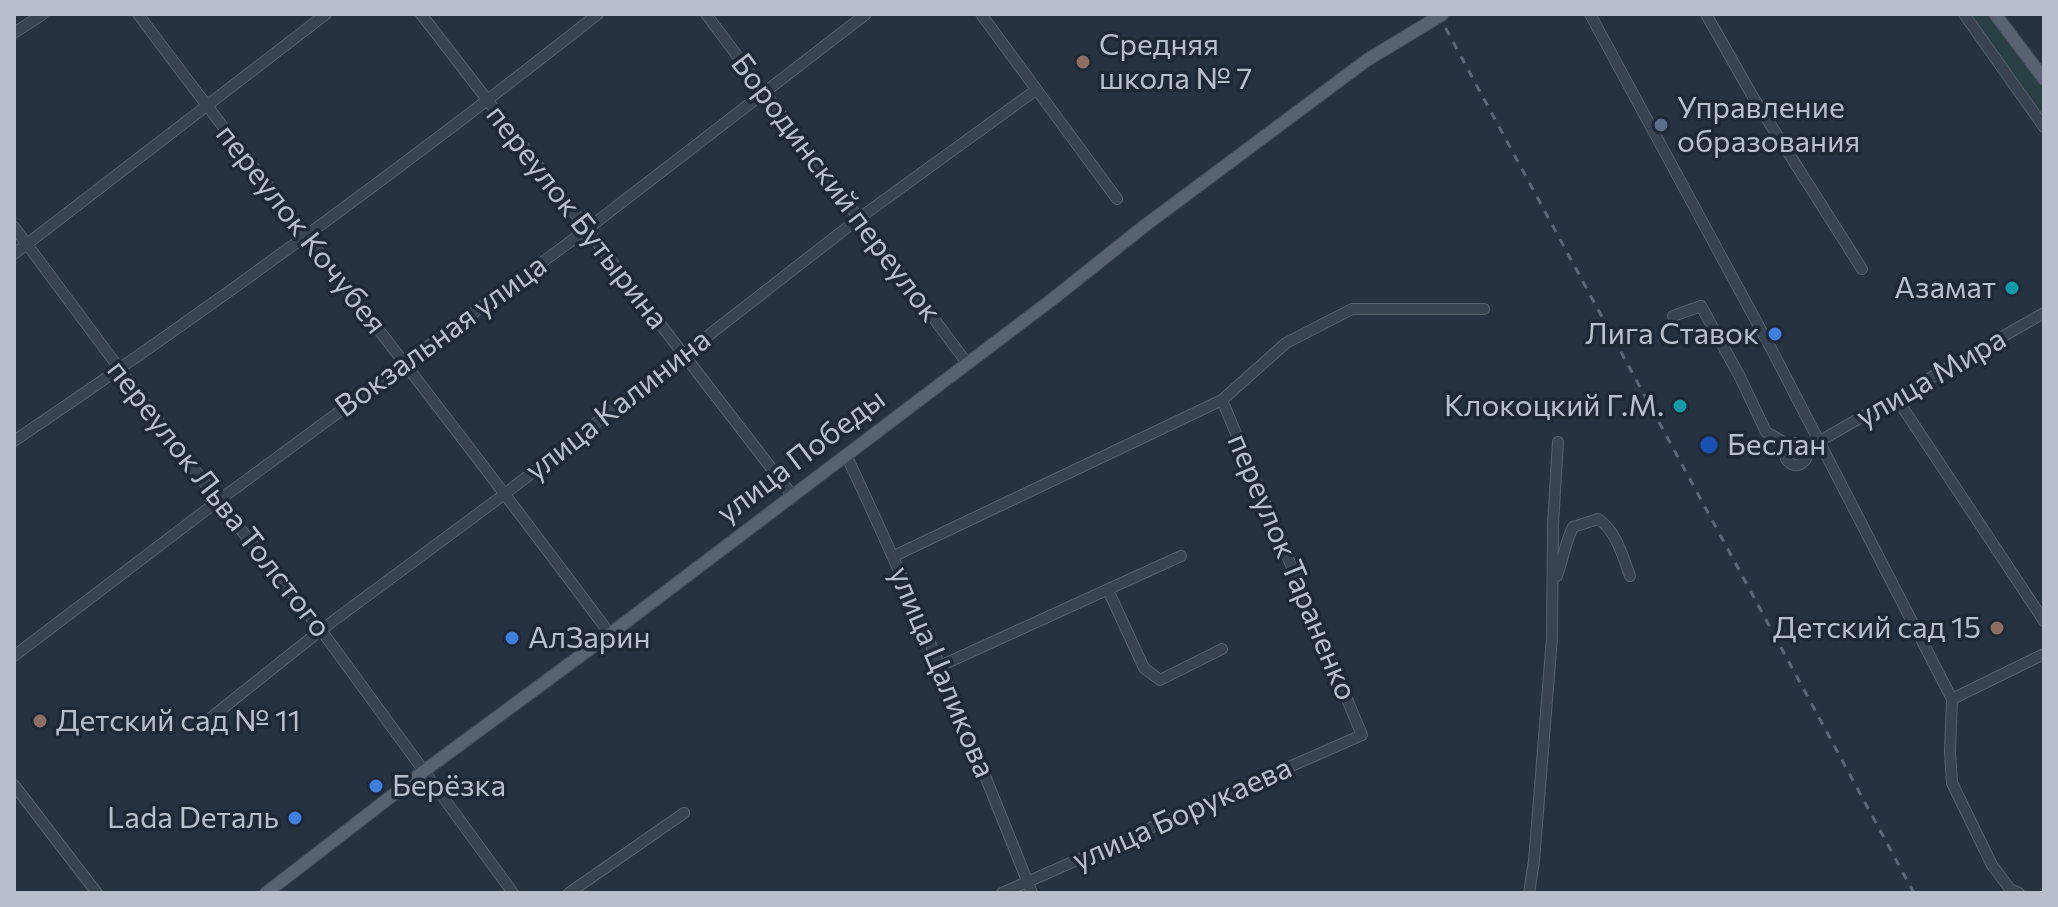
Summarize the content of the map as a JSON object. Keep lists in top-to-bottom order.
{
  "streets": {
    "main road": ["улица Победы"],
    "street": [
      "Бородинский переулок",
      "переулок Бутырина",
      "переулок Кочубея",
      "Вокзальная улица",
      "улица Мира",
      "улица Калинина",
      "переулок Льва Толстого",
      "переулок Тараненко",
      "улица Цаликова",
      "улица Борукаева"
    ]
  },
  "crossings": [
    ["Бородинский переулок", "Вокзальная улица"],
    ["Бородинский переулок", "улица Калинина"],
    ["Бородинский переулок", "улица Победы"],
    ["переулок Бутырина", "Вокзальная улица"],
    ["переулок Бутырина", "улица Калинина"],
    ["переулок Бутырина", "улица Победы"],
    ["переулок Кочубея", "Вокзальная улица"],
    ["переулок Кочубея", "улица Калинина"],
    ["переулок Кочубея", "улица Победы"],
    ["Вокзальная улица", "переулок Льва Толстого"],
    ["улица Калинина", "переулок Льва Толстого"],
    ["улица Победы", "переулок Льва Толстого"],
    ["улица Победы", "улица Цаликова"],
    ["переулок Тараненко", "улица Борукаева"],
    ["улица Цаликова", "улица Борукаева"]
  ],
  "places": [
    "Средняя школа № 7",
    "Управление образования",
    "Азамат",
    "Лига Ставок",
    "Клокоцкий Г.М.",
    "Беслан",
    "Детский сад 15",
    "АлЗарин",
    "Детский сад № 11",
    "Берёзка",
    "Lada Dеталь"
  ]
}
